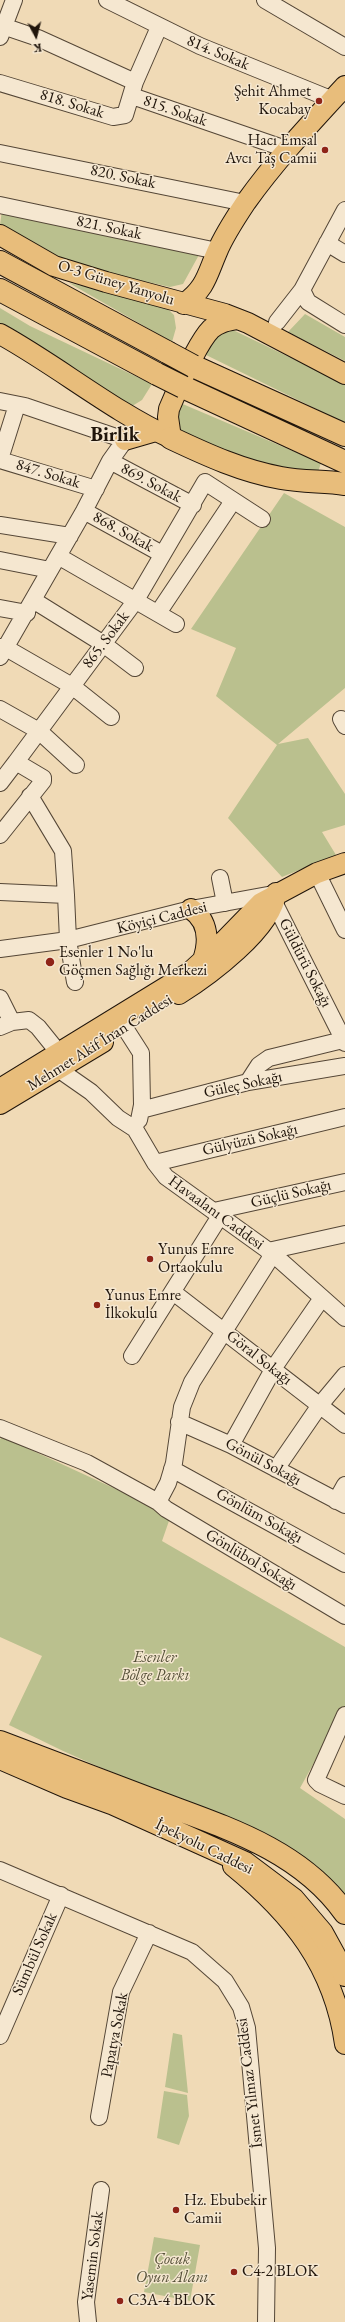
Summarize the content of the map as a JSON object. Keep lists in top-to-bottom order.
{
  "streets": {
    "highway": ["İpekyolu Caddesi"],
    "main road": ["O-3 Güney Yanyolu", "Mehmet Akif İnan Caddesi"],
    "street": [
      "814. Sokak",
      "818. Sokak",
      "815. Sokak",
      "820. Sokak",
      "821. Sokak",
      "847. Sokak",
      "869. Sokak",
      "868. Sokak",
      "865. Sokak",
      "Köyiçi Caddesi",
      "Güldürü Sokağı",
      "Güleç Sokağı",
      "Gülyüzü Sokağı",
      "Güçlü Sokağı",
      "Havaalanı Caddesi",
      "Göral Sokağı",
      "Gönül Sokağı",
      "Gönlüm Sokağı",
      "Gönlübol Sokağı",
      "Sümbül Sokak",
      "Papatya Sokak",
      "İsmet Yılmaz Caddesi",
      "Yasemin Sokak"
    ]
  },
  "crossings": [
    ["818. Sokak", "815. Sokak"],
    ["869. Sokak", "865. Sokak"],
    ["868. Sokak", "865. Sokak"],
    ["Köyiçi Caddesi", "Güldürü Sokağı"],
    ["Köyiçi Caddesi", "Mehmet Akif İnan Caddesi"],
    ["Güldürü Sokağı", "Mehmet Akif İnan Caddesi"],
    ["Gülyüzü Sokağı", "Havaalanı Caddesi"],
    ["Güçlü Sokağı", "Havaalanı Caddesi"],
    ["Sümbül Sokak", "İsmet Yılmaz Caddesi"],
    ["Papatya Sokak", "İsmet Yılmaz Caddesi"]
  ],
  "districts": ["Birlik"],
  "parks": ["Esenler Bölge Parkı", "Çocuk Oyun Alanı"],
  "places": [
    "Şehit Ahmet Kocabay",
    "Hacı Emsal Avcı Taş Camii",
    "Esenler 1 No'lu Göçmen Sağlığı Merkezi",
    "Yunus Emre Ortaokulu",
    "Yunus Emre İlkokulu",
    "Hz. Ebubekir Camii",
    "C4-2 BLOK",
    "C3A-4 BLOK"
  ],
  "north": "bottom"
}
